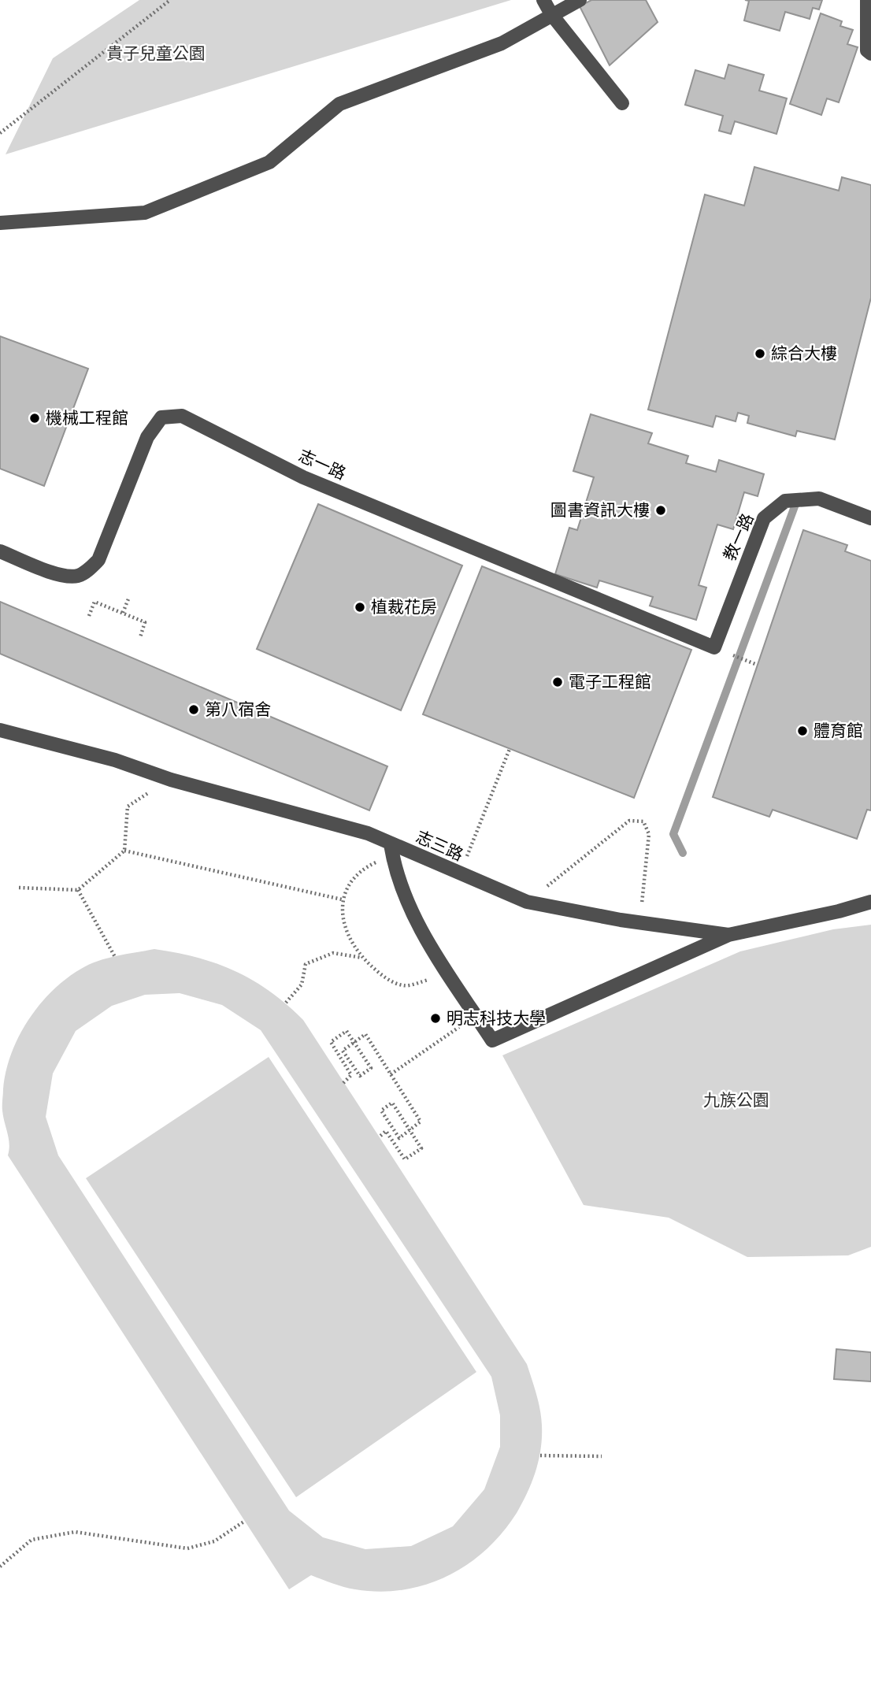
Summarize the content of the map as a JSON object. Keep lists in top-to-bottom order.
{
  "streets": {
    "lane": ["志一路", "教一路", "志三路"]
  },
  "crossings": [
    ["志一路", "教一路"]
  ],
  "parks": ["貴子兒童公園", "九族公園"],
  "places": [
    "綜合大樓",
    "機械工程館",
    "圖書資訊大樓",
    "植裁花房",
    "電子工程館",
    "第八宿舍",
    "體育館",
    "明志科技大學"
  ]
}
